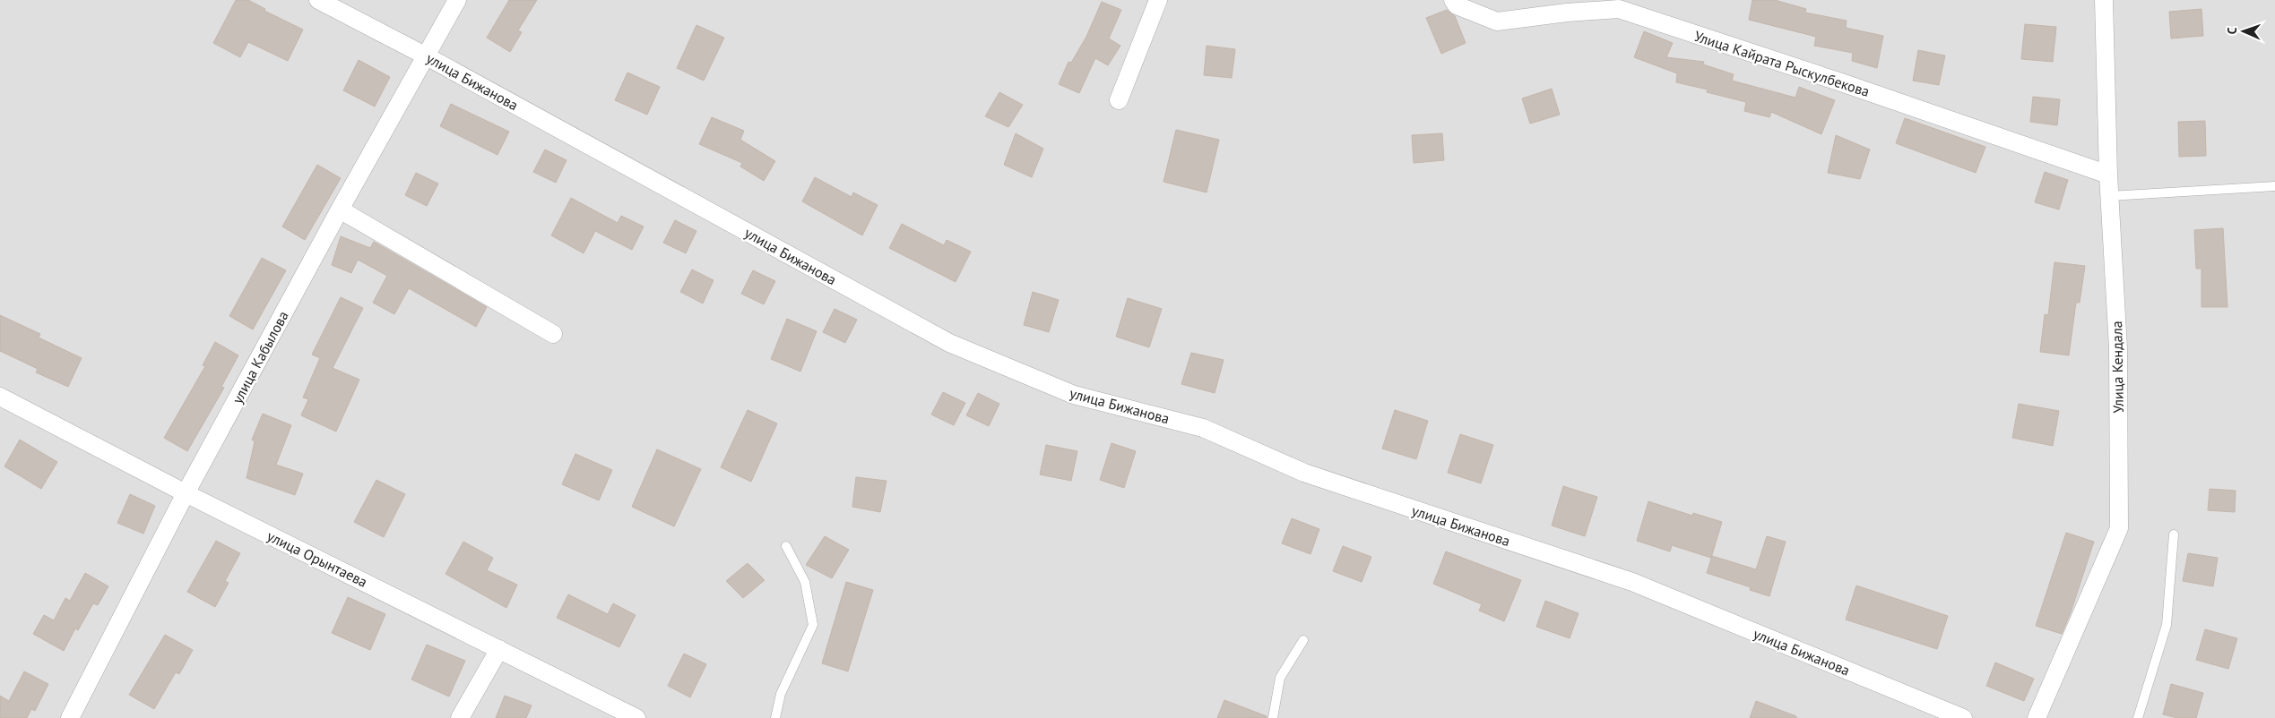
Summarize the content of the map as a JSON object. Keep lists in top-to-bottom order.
{
  "streets": {
    "street": [
      "Улица Кайрата Рыскулбекова",
      "улица Бижанова",
      "улица Кабылова",
      "Улица Кендала",
      "улица Орынтаева"
    ]
  },
  "crossings": [
    ["Улица Кайрата Рыскулбекова", "Улица Кендала"],
    ["улица Бижанова", "улица Кабылова"],
    ["улица Кабылова", "улица Орынтаева"]
  ],
  "north": "left"
}
